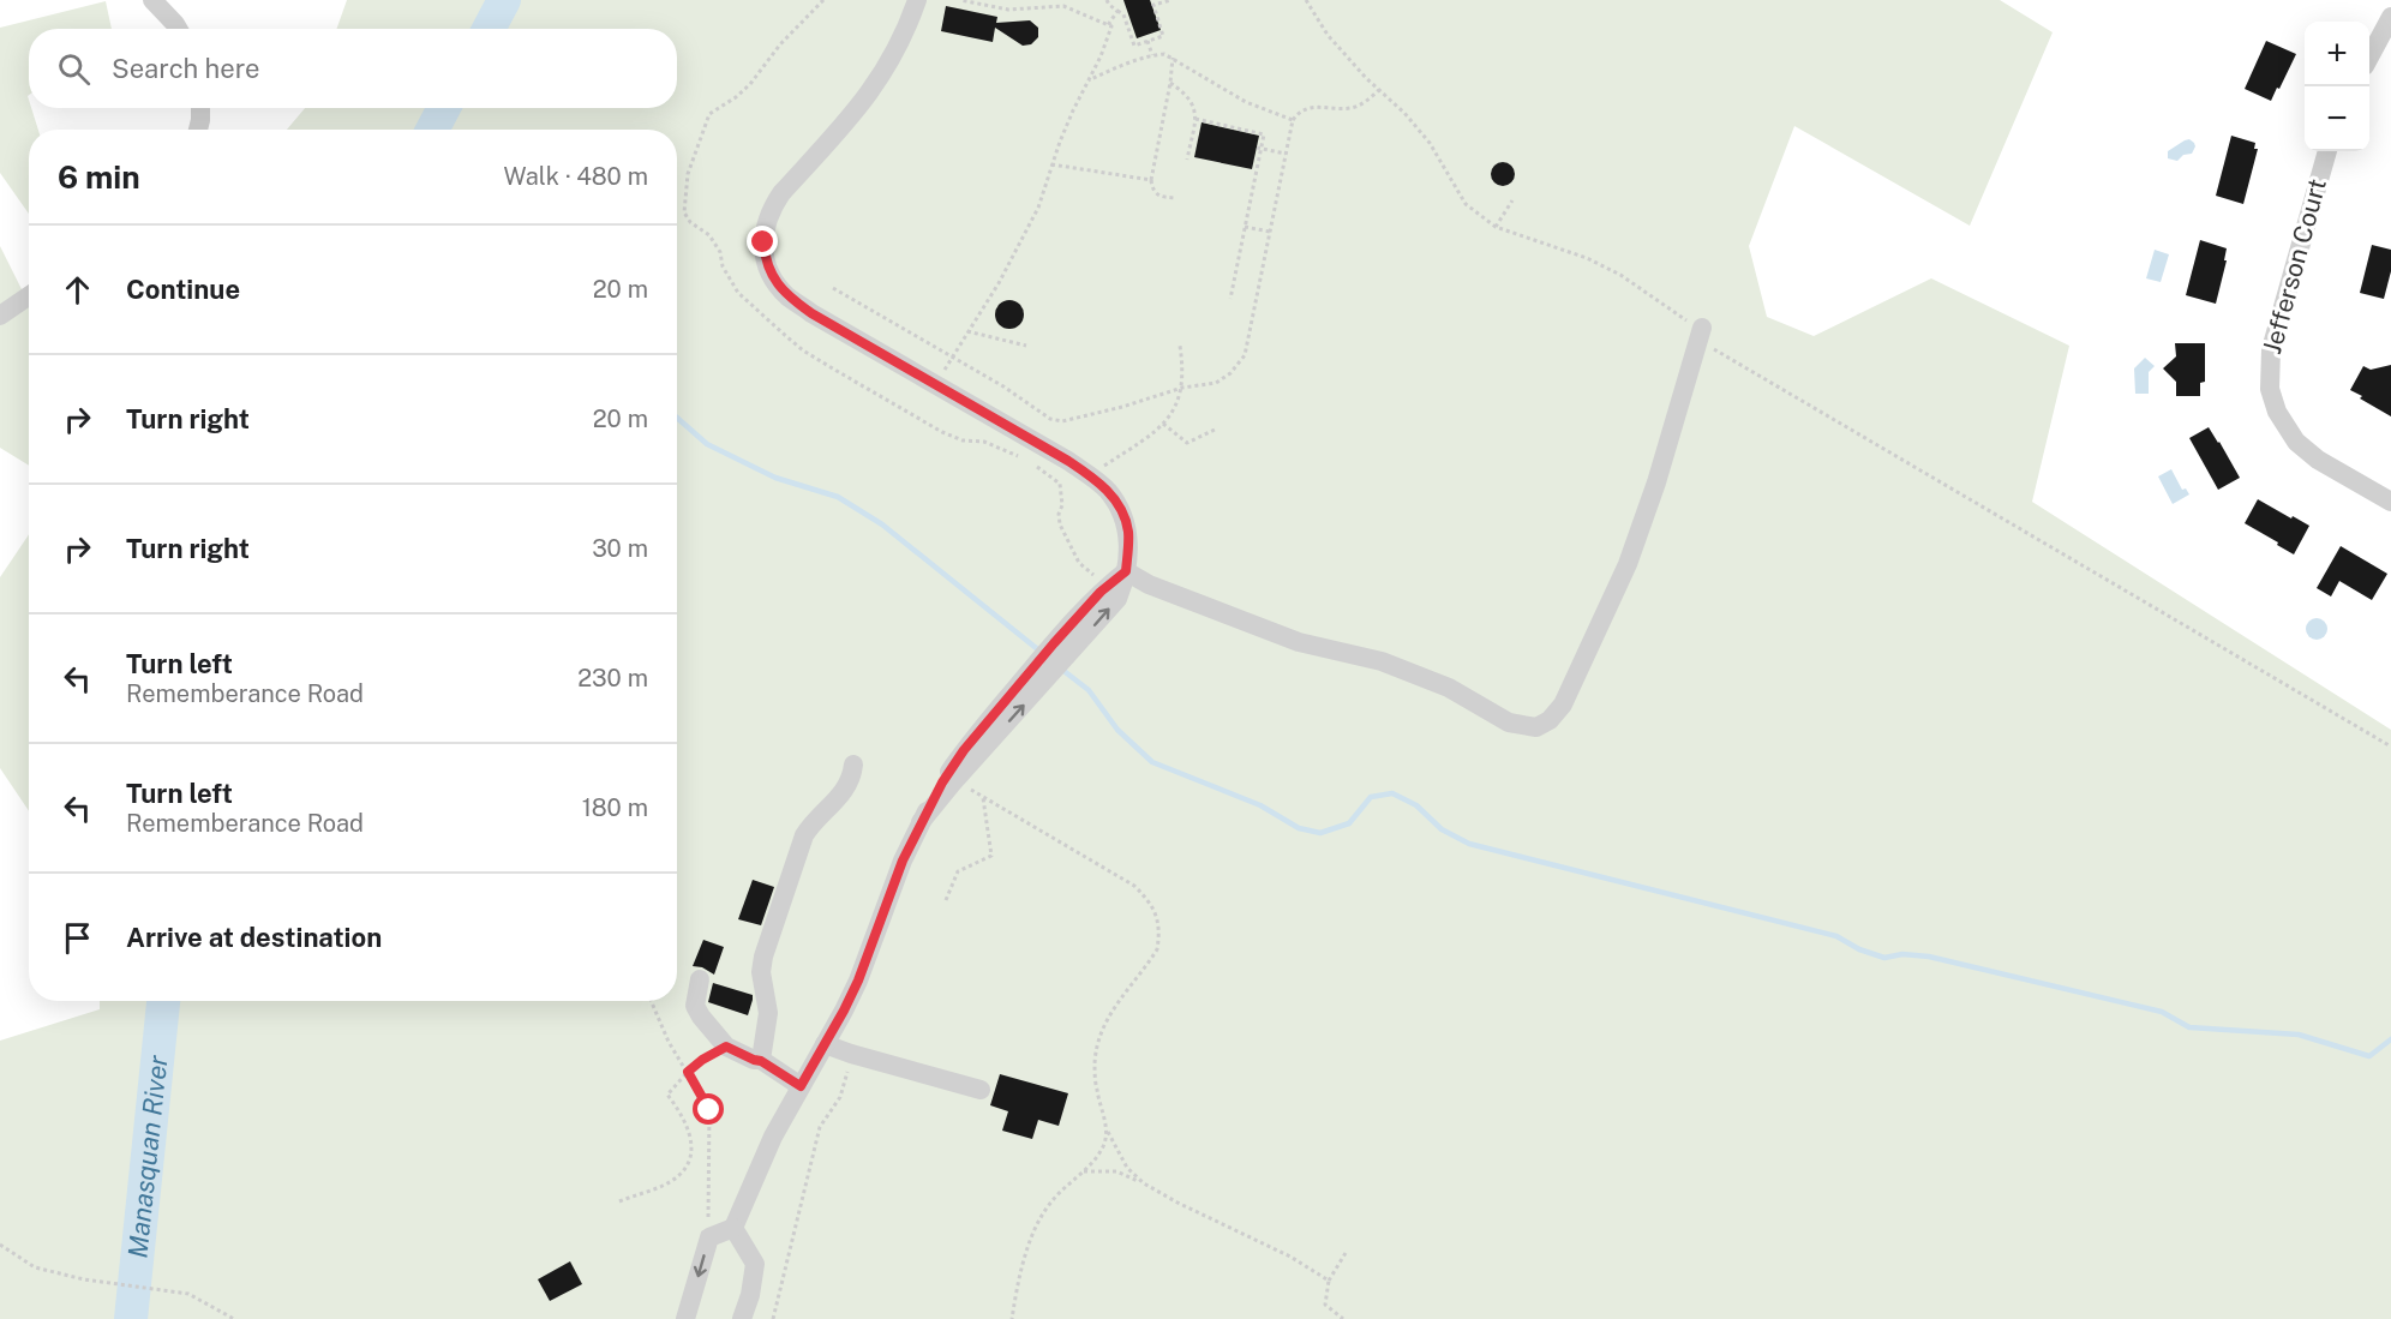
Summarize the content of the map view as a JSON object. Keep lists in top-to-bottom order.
{
  "streets": {
    "street": ["Jefferson Court"]
  },
  "water": ["Manasquan River"],
  "page": {
    "map_buttons": ["+", "−"],
    "search": "Search here",
    "heading": ["6 min", "Walk · 480 m"],
    "list": [
      ["Continue", "20 m"],
      ["Turn right", "20 m"],
      ["Turn right", "30 m"],
      ["Turn left", "Rememberance Road", "230 m"],
      ["Turn left", "Rememberance Road", "180 m"],
      "Arrive at destination"
    ]
  }
}
